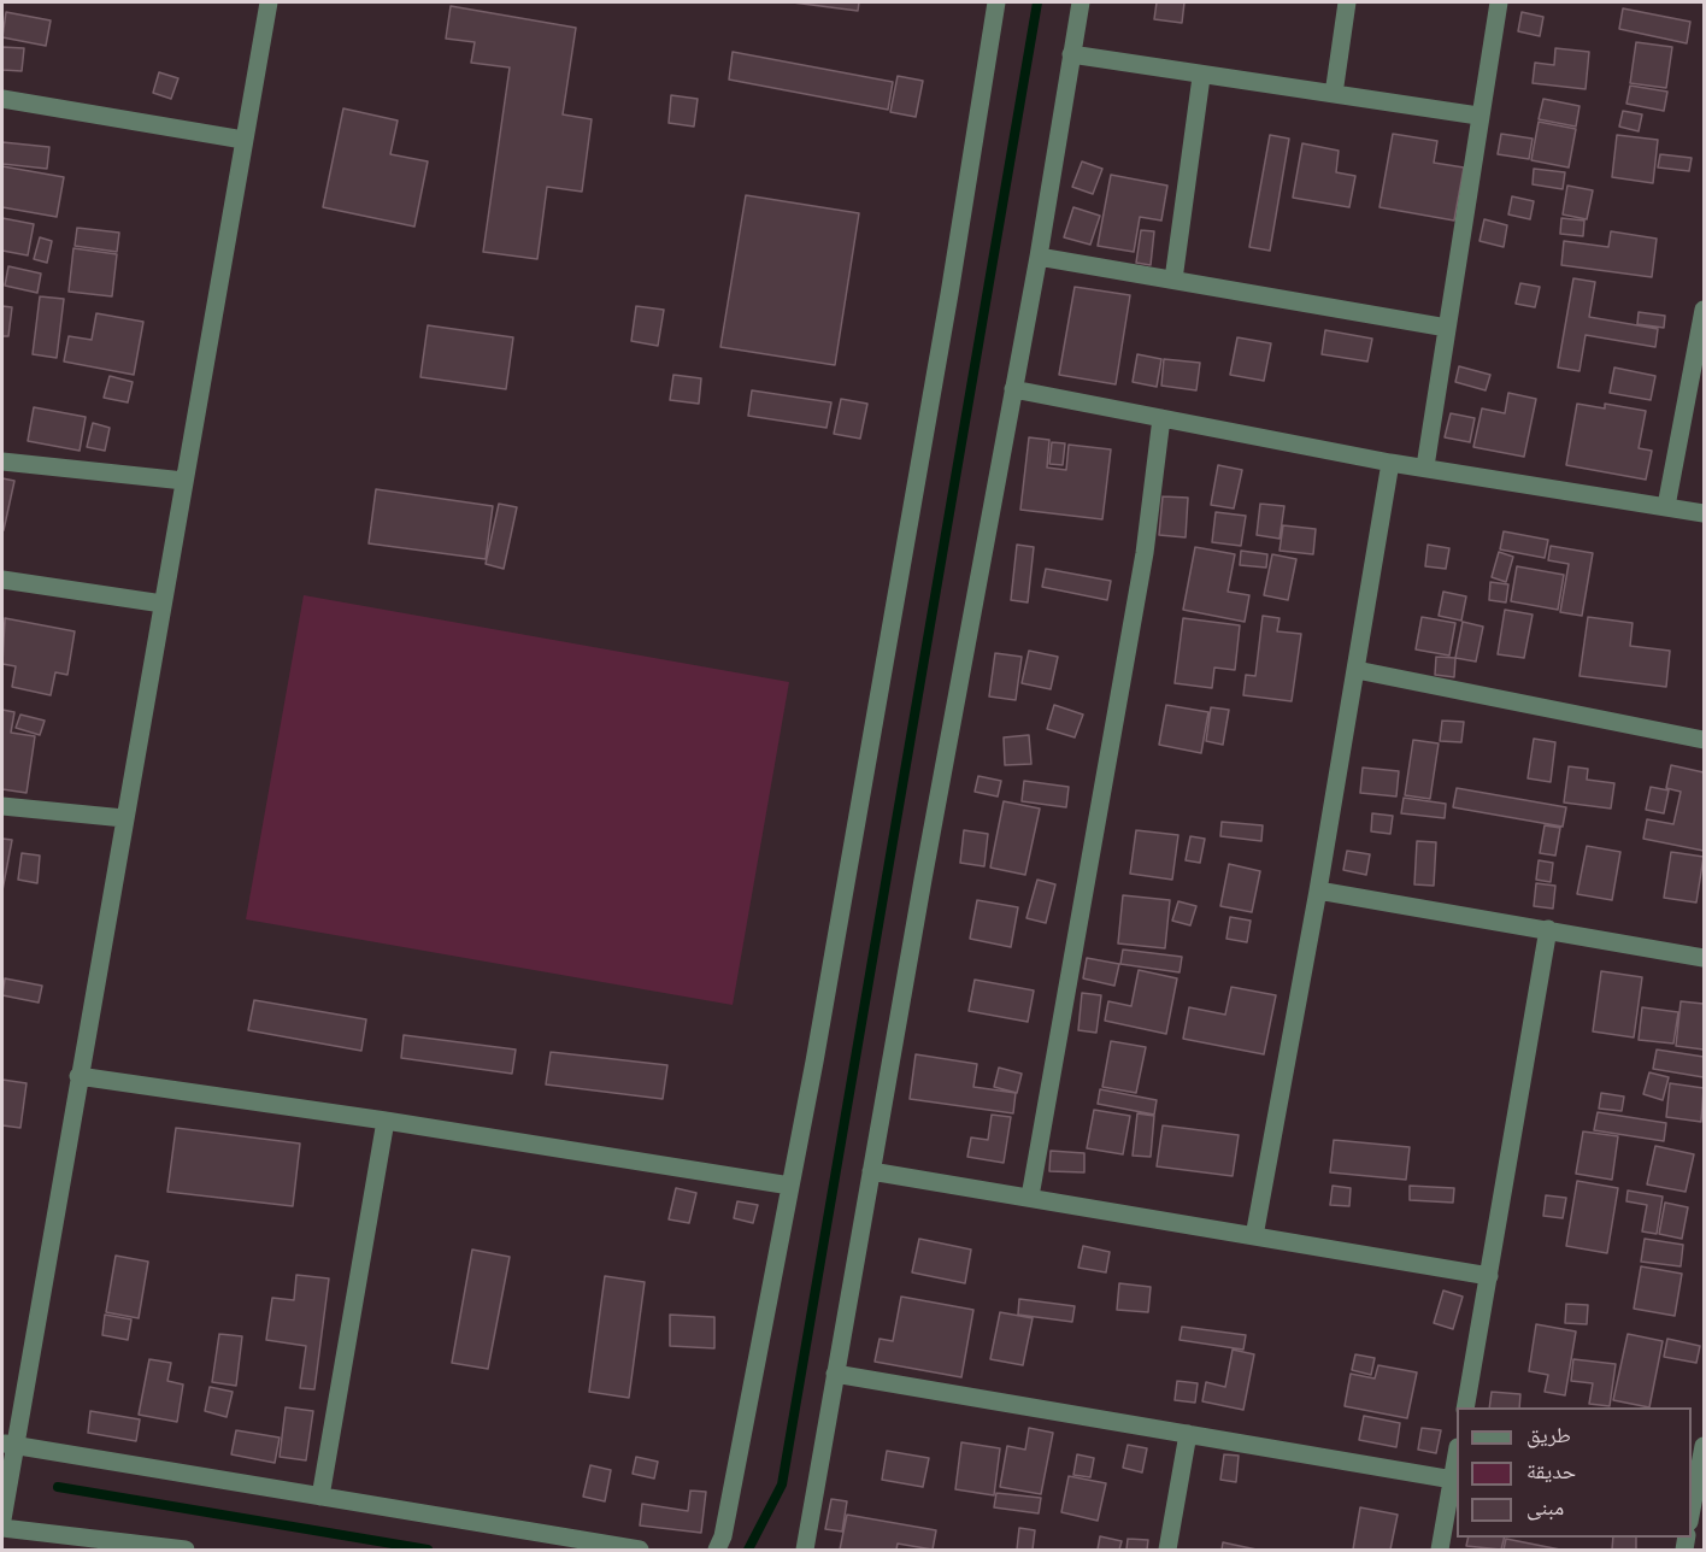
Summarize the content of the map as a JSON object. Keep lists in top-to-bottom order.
{
  "legend": ["طريق", "حديقة", "مبنى"]
}
